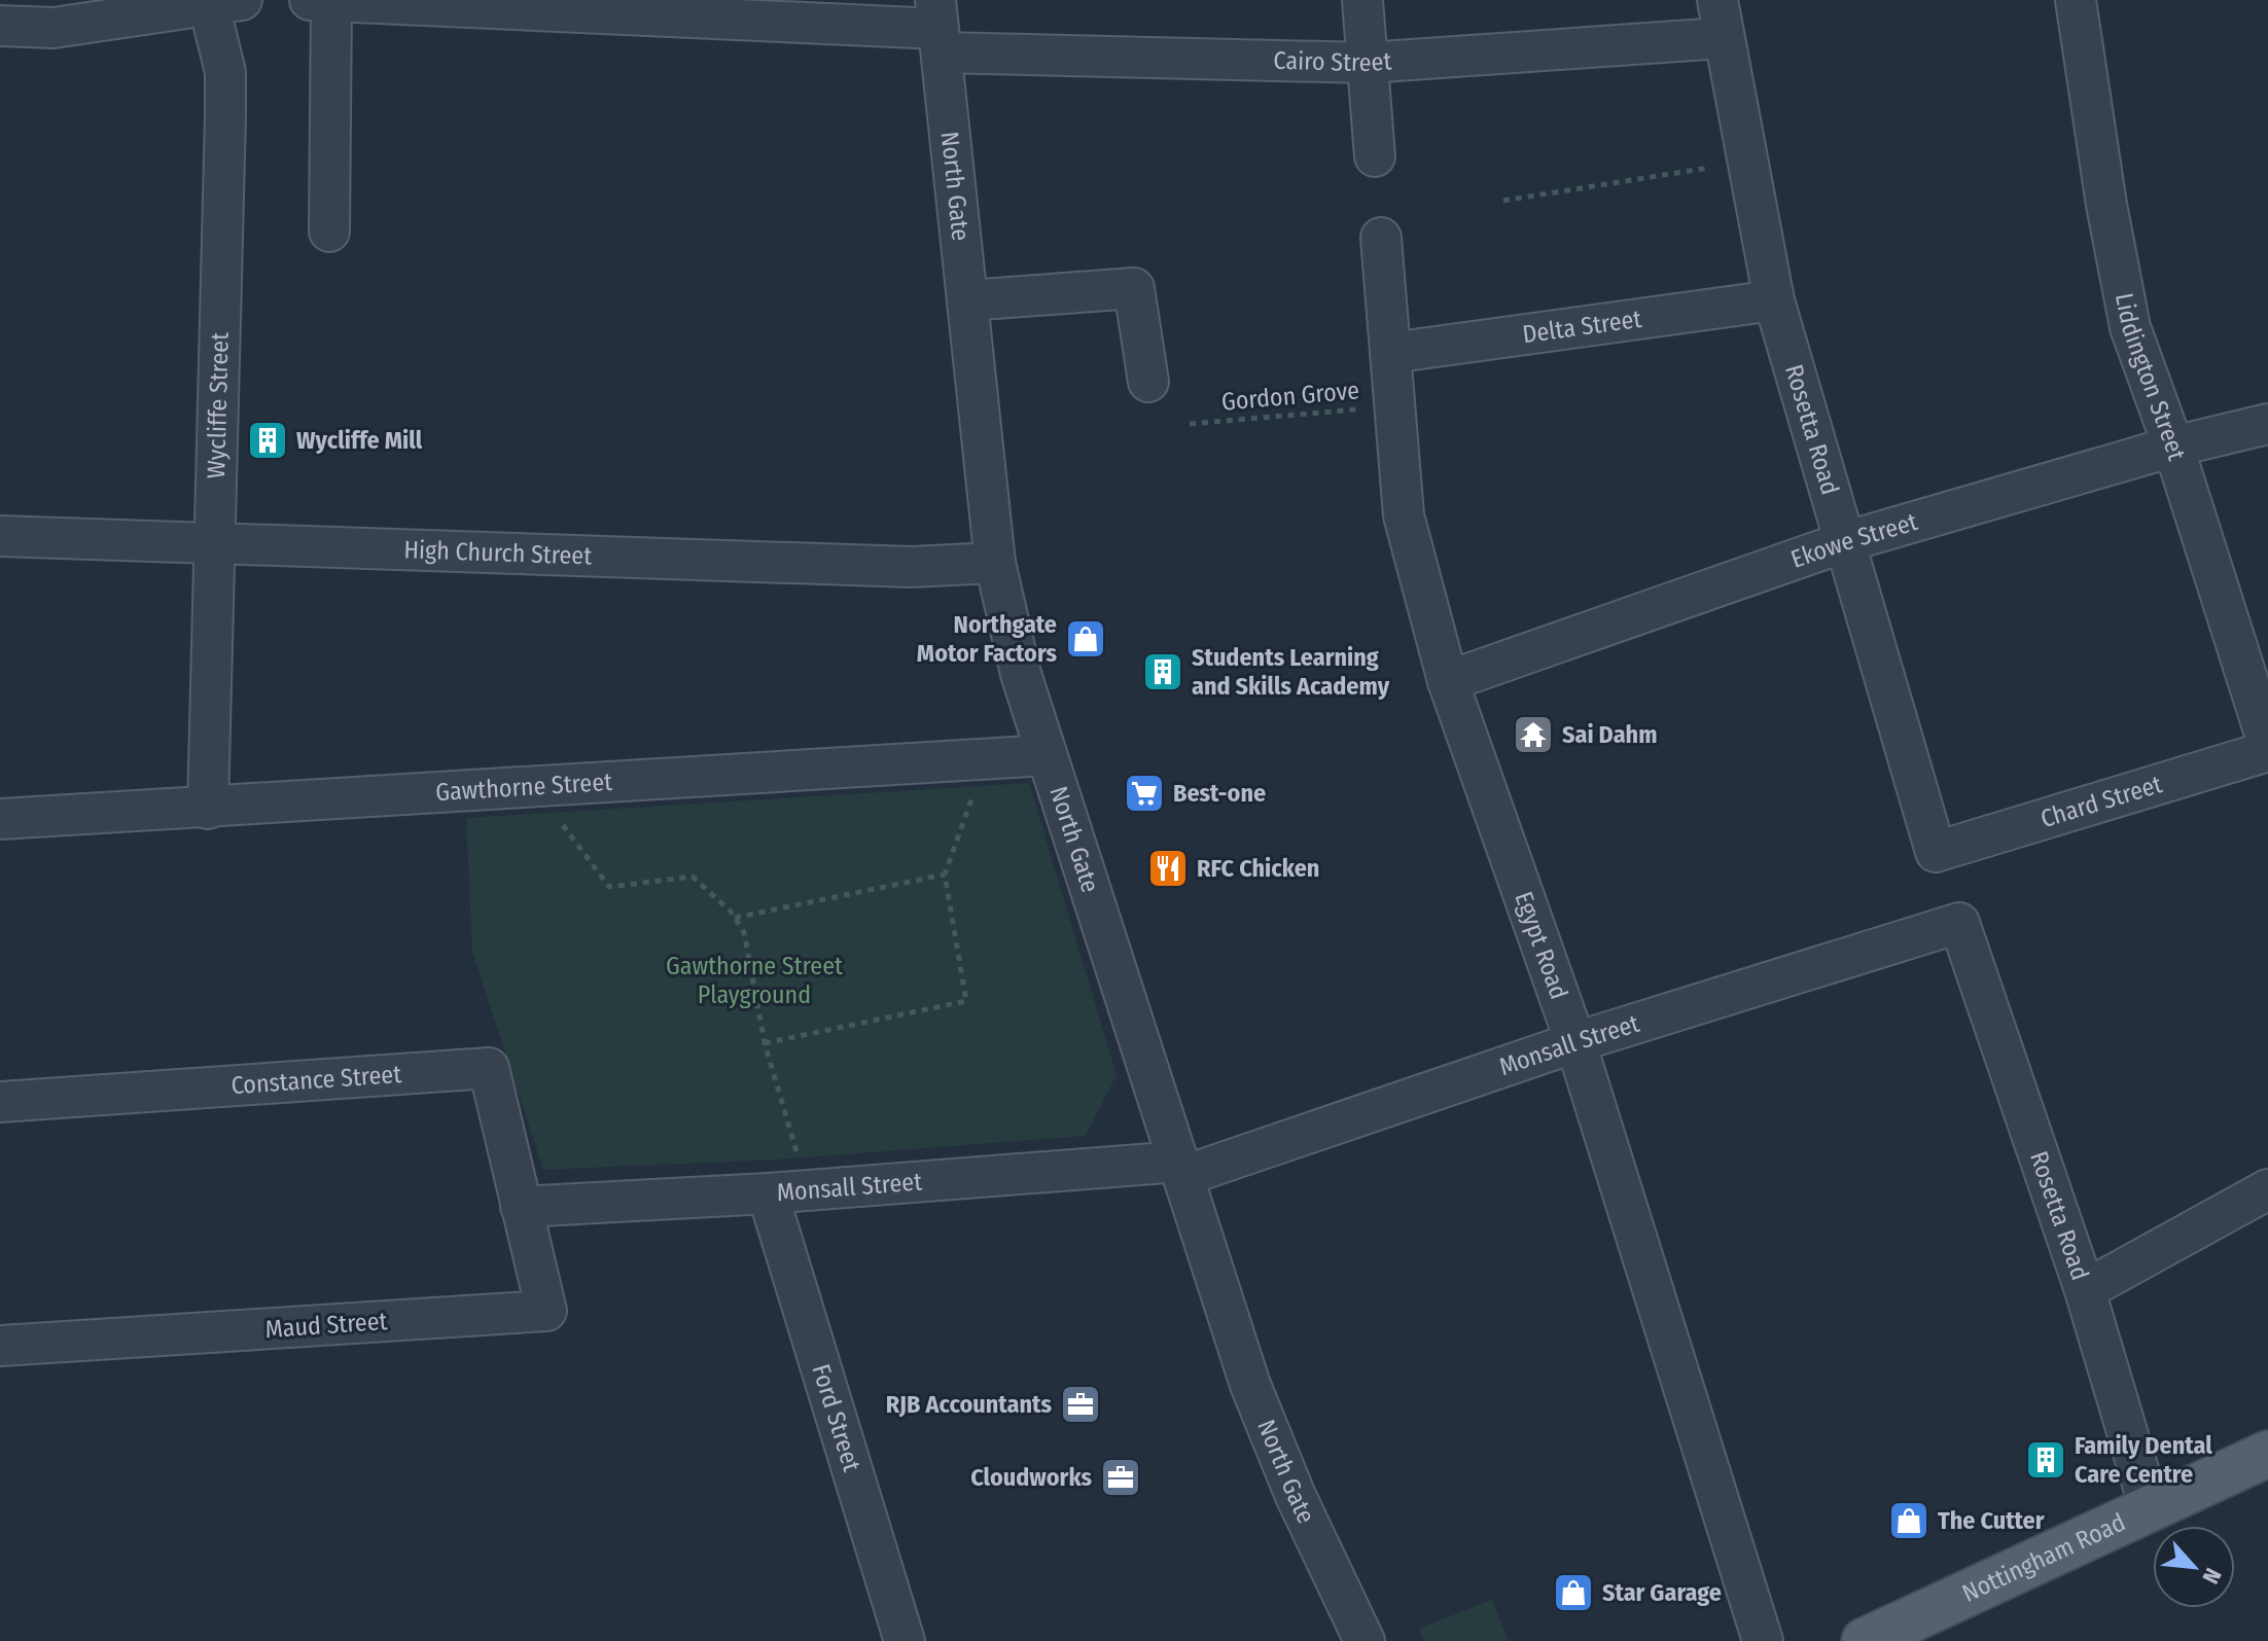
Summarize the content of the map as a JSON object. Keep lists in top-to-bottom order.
{
  "streets": {
    "main road": ["Nottingham Road"],
    "street": [
      "Cairo Street",
      "North Gate",
      "Delta Street",
      "Liddington Street",
      "Wycliffe Street",
      "Rosetta Road",
      "Ekowe Street",
      "High Church Street",
      "Gawthorne Street",
      "Chard Street",
      "Egypt Road",
      "Monsall Street",
      "Constance Street",
      "Maud Street",
      "Ford Street"
    ],
    "path": ["Gordon Grove"]
  },
  "crossings": [
    ["Cairo Street", "North Gate"],
    ["Cairo Street", "Rosetta Road"],
    ["North Gate", "High Church Street"],
    ["North Gate", "Gawthorne Street"],
    ["North Gate", "Monsall Street"],
    ["Delta Street", "Rosetta Road"],
    ["Delta Street", "Egypt Road"],
    ["Liddington Street", "Ekowe Street"],
    ["Gordon Grove", "Egypt Road"],
    ["Wycliffe Street", "High Church Street"],
    ["Wycliffe Street", "Gawthorne Street"],
    ["Rosetta Road", "Ekowe Street"],
    ["Rosetta Road", "Chard Street"],
    ["Rosetta Road", "Monsall Street"],
    ["Rosetta Road", "Nottingham Road"],
    ["Ekowe Street", "Egypt Road"],
    ["Egypt Road", "Monsall Street"],
    ["Monsall Street", "Constance Street"],
    ["Monsall Street", "Maud Street"],
    ["Monsall Street", "Ford Street"],
    ["Constance Street", "Maud Street"]
  ],
  "parks": ["Gawthorne Street Playground"],
  "places": {
    "building": ["Wycliffe Mill", "Students Learning and Skills Academy", "Family Dental Care Centre"],
    "shop": ["Northgate Motor Factors", "The Cutter", "Star Garage"],
    "temple": ["Sai Dahm"],
    "supermarket": ["Best-one"],
    "restaurant": ["RFC Chicken"],
    "office": ["RJB Accountants", "Cloudworks"]
  },
  "north": "bottom right"
}
